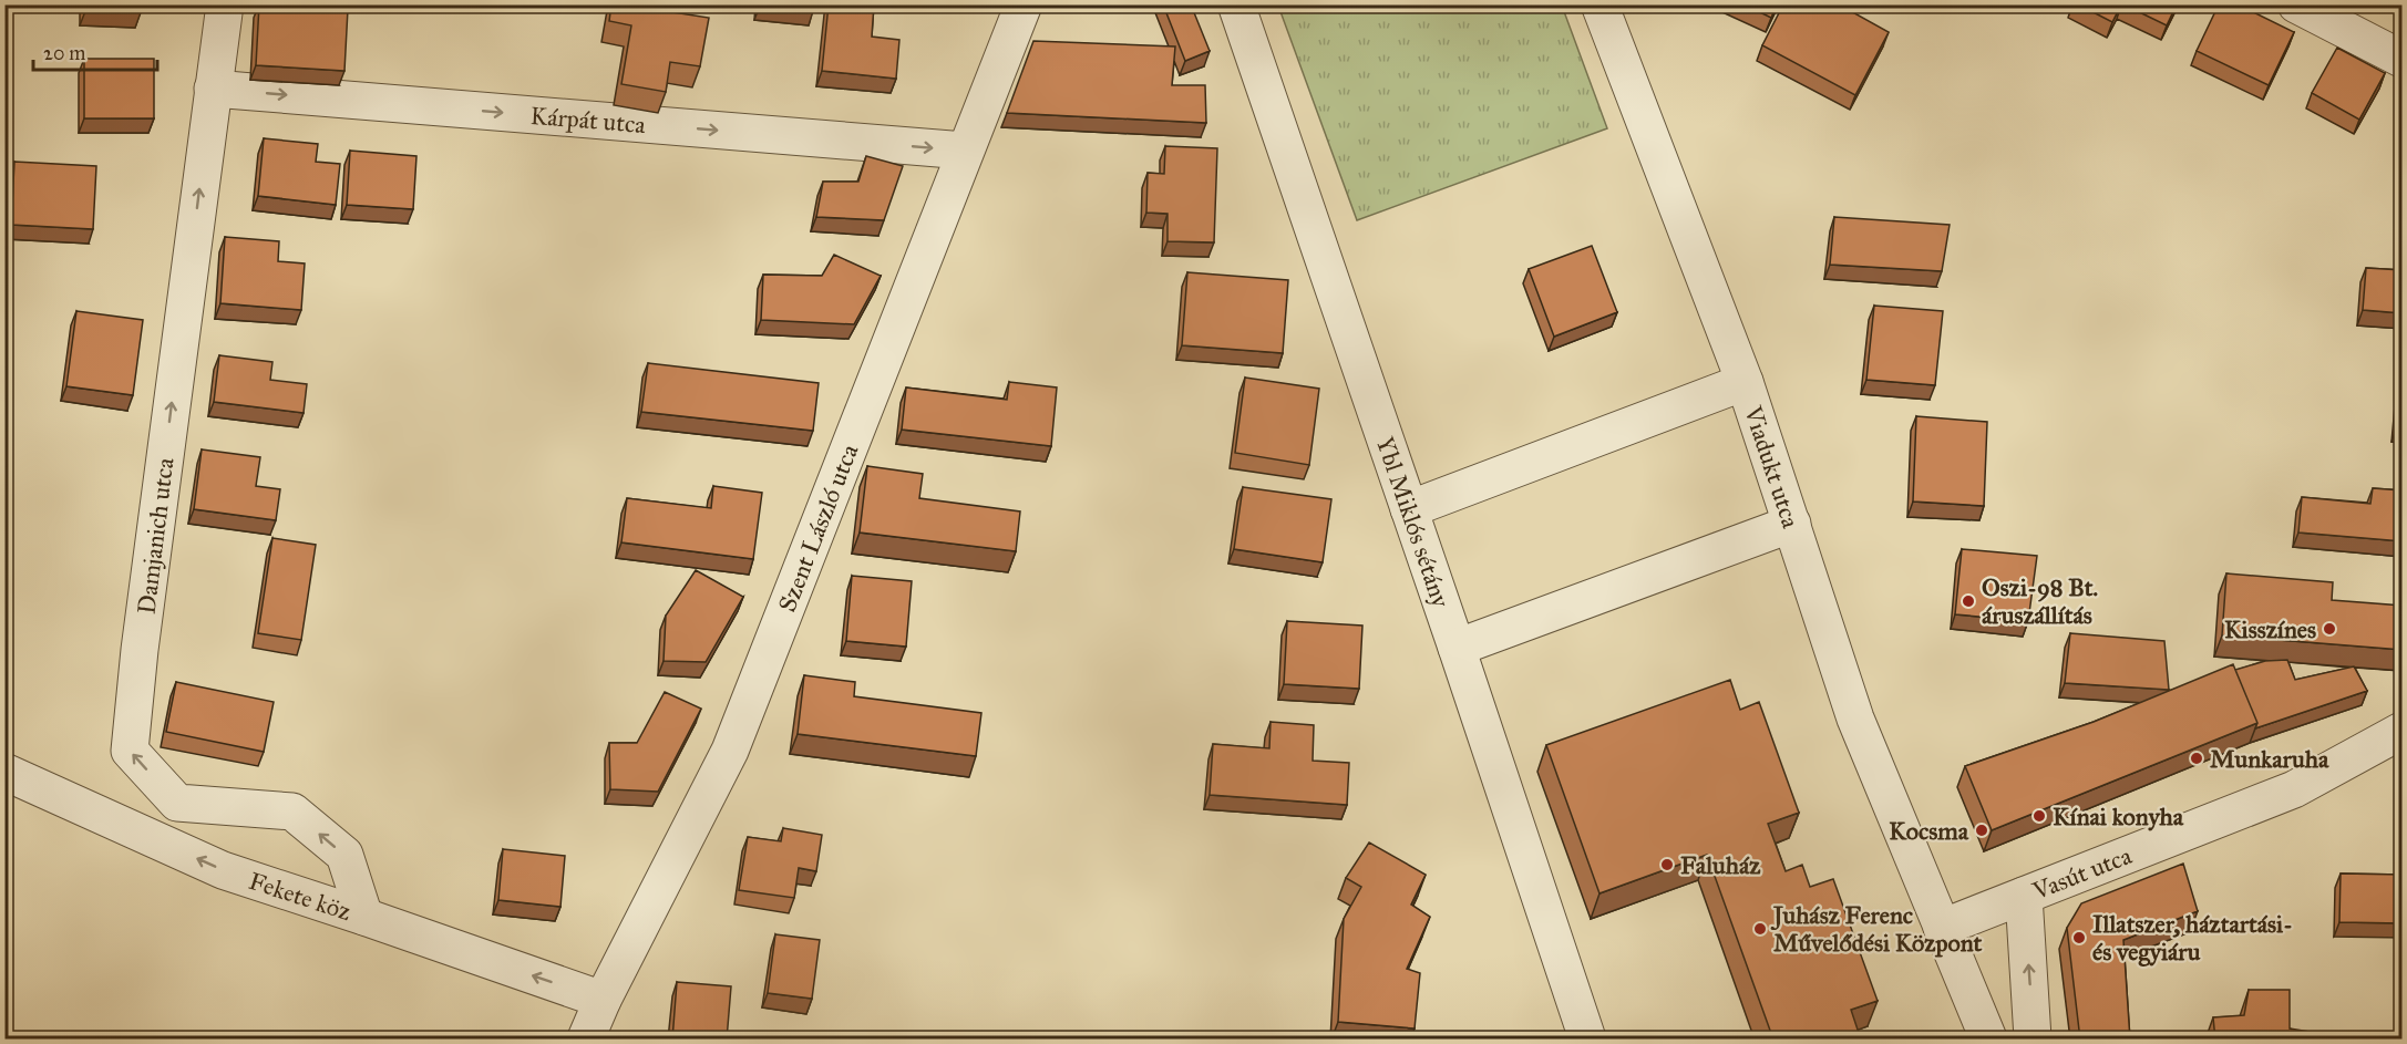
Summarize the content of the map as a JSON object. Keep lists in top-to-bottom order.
{
  "streets": {
    "street": [
      "Kárpát utca",
      "Viadukt utca",
      "Ybl Miklós sétány",
      "Szent László utca",
      "Damjanich utca",
      "Vasút utca",
      "Fekete köz"
    ]
  },
  "crossings": [
    ["Kárpát utca", "Szent László utca"],
    ["Kárpát utca", "Damjanich utca"],
    ["Viadukt utca", "Vasút utca"],
    ["Szent László utca", "Fekete köz"],
    ["Damjanich utca", "Fekete köz"]
  ],
  "one_way": ["Kárpát utca", "Damjanich utca", "Fekete köz"],
  "places": [
    "Oszi-98 Bt. áruszállítás",
    "Kisszínes",
    "Munkaruha",
    "Kínai konyha",
    "Kocsma",
    "Faluház",
    "Juhász Ferenc Művelődési Központ",
    "Illatszer, háztartási- és vegyiáru"
  ],
  "scale_bar": "20 m"
}
